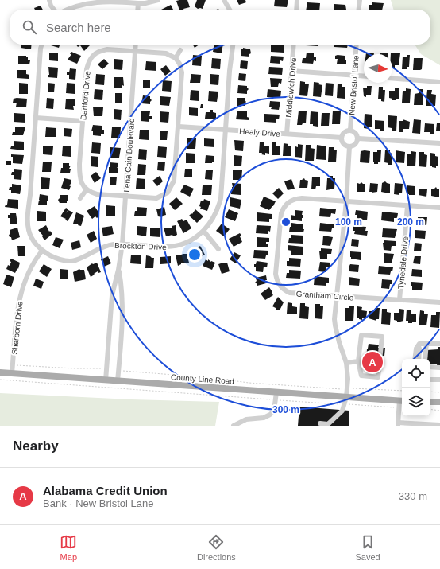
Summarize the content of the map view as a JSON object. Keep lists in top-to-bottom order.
{
  "streets": {
    "main road": ["County Line Road"],
    "street": [
      "New Bristol Lane",
      "Middlewich Drive",
      "Dartford Drive",
      "Healy Drive",
      "Lena Cain Boulevard",
      "Brockton Drive",
      "Tynedale Drive",
      "Grantham Circle",
      "Sherborn Drive"
    ]
  },
  "crossings": [
    ["New Bristol Lane", "Healy Drive"],
    ["Middlewich Drive", "Healy Drive"],
    ["Dartford Drive", "Lena Cain Boulevard"],
    ["Healy Drive", "Brockton Drive"],
    ["Lena Cain Boulevard", "Brockton Drive"],
    ["Lena Cain Boulevard", "County Line Road"],
    ["Brockton Drive", "Sherborn Drive"],
    ["Tynedale Drive", "Grantham Circle"],
    ["Sherborn Drive", "County Line Road"]
  ],
  "north": "right",
  "page": {
    "search": "Search here",
    "pins": "A",
    "heading": "Nearby",
    "list": [
      {
        "mark": "A",
        "name": "Alabama Credit Union",
        "note": "Bank · New Bristol Lane",
        "value": "330 m"
      }
    ],
    "nav": ["Map", "Directions", "Saved"]
  },
  "rings": ["100 m", "200 m", "300 m"]
}
